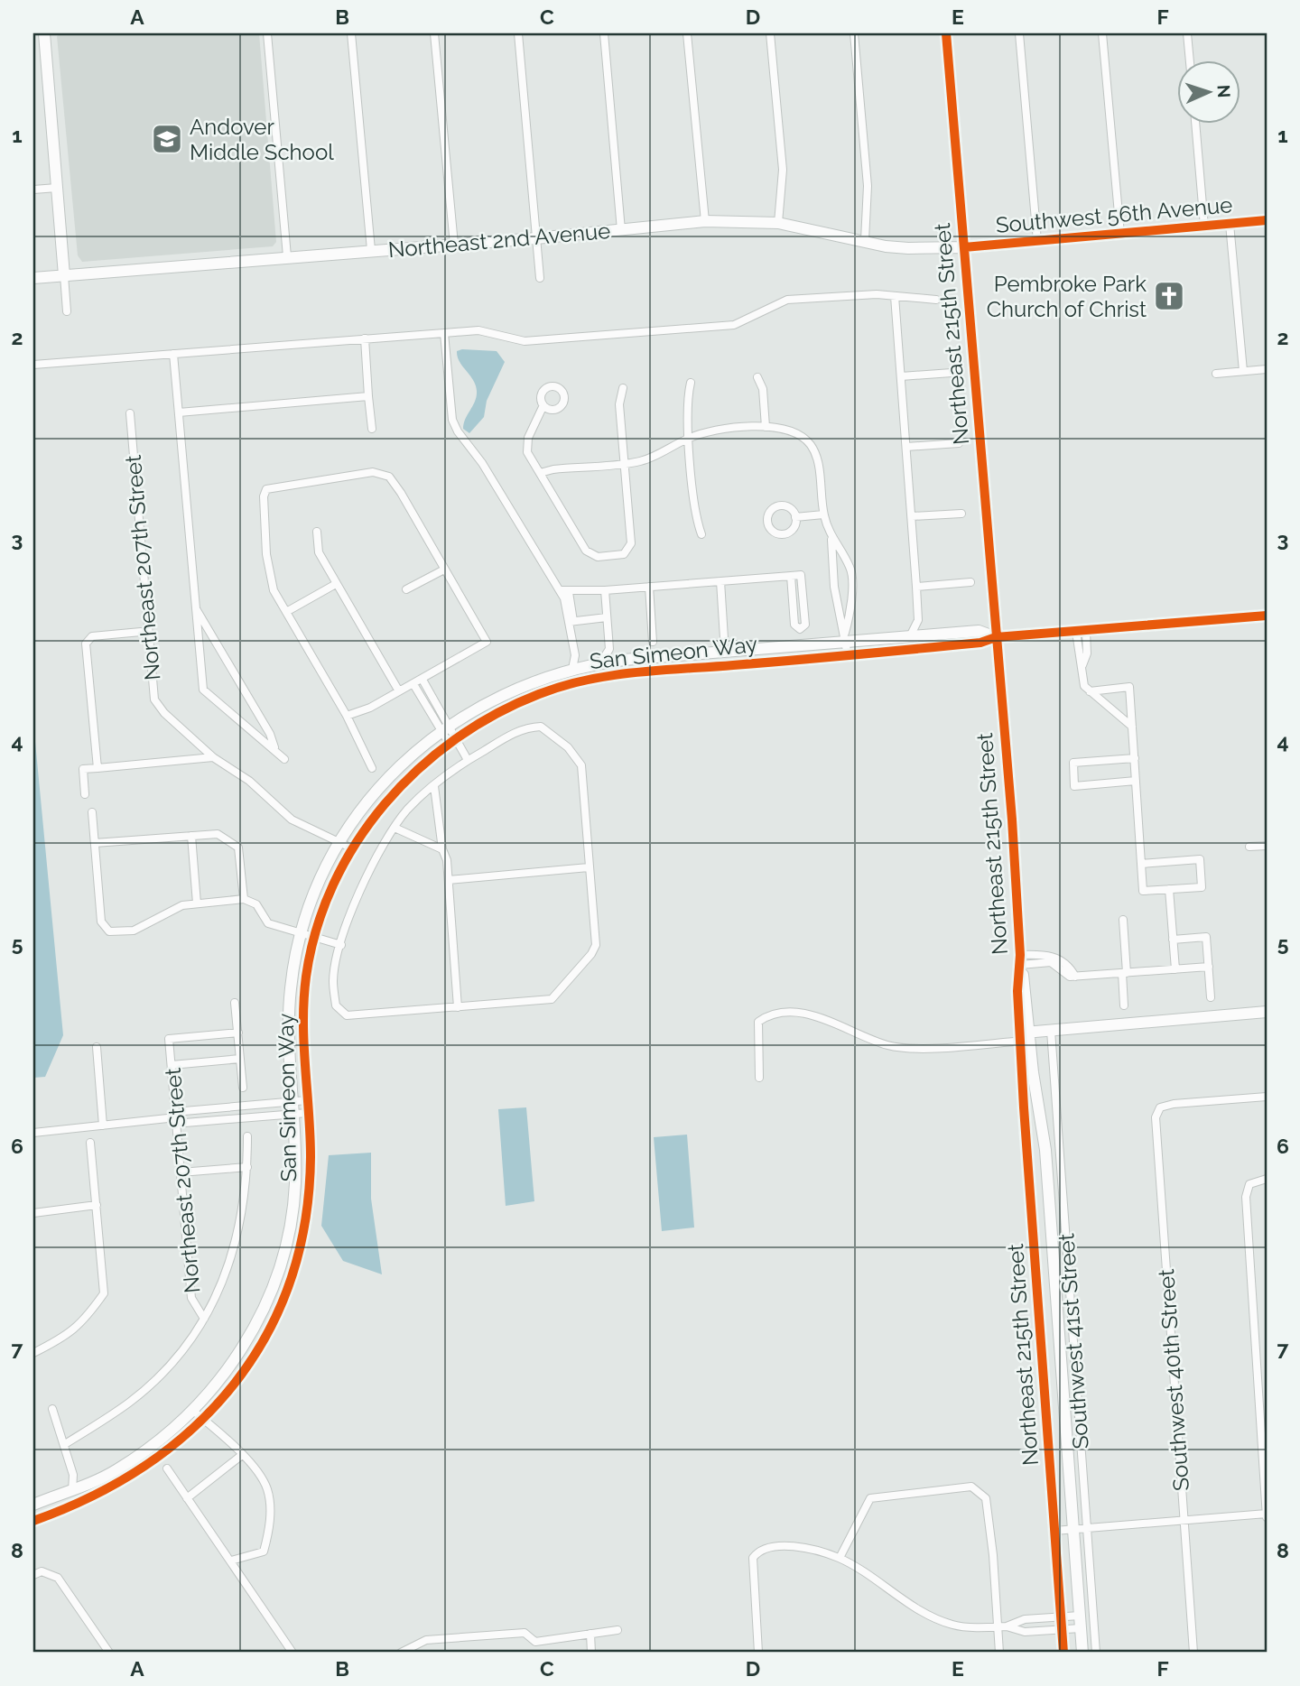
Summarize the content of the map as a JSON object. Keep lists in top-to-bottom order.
{
  "streets": {
    "street": [
      "Southwest 56th Avenue",
      "Northeast 2nd Avenue",
      "Northeast 215th Street",
      "Northeast 207th Street",
      "San Simeon Way",
      "Southwest 41st Street",
      "Southwest 40th Street"
    ]
  },
  "crossings": [
    ["Southwest 56th Avenue", "Northeast 2nd Avenue"],
    ["Southwest 56th Avenue", "Northeast 215th Street"],
    ["Northeast 2nd Avenue", "Northeast 215th Street"],
    ["Northeast 215th Street", "San Simeon Way"],
    ["Northeast 207th Street", "San Simeon Way"]
  ],
  "places": {
    "school or university": ["Andover Middle School"],
    "church": ["Pembroke Park Church of Christ"]
  },
  "north": "right",
  "grid": {
    "columns": [
      "A",
      "B",
      "C",
      "D",
      "E",
      "F"
    ],
    "rows": [
      "1",
      "2",
      "3",
      "4",
      "5",
      "6",
      "7",
      "8"
    ]
  }
}
